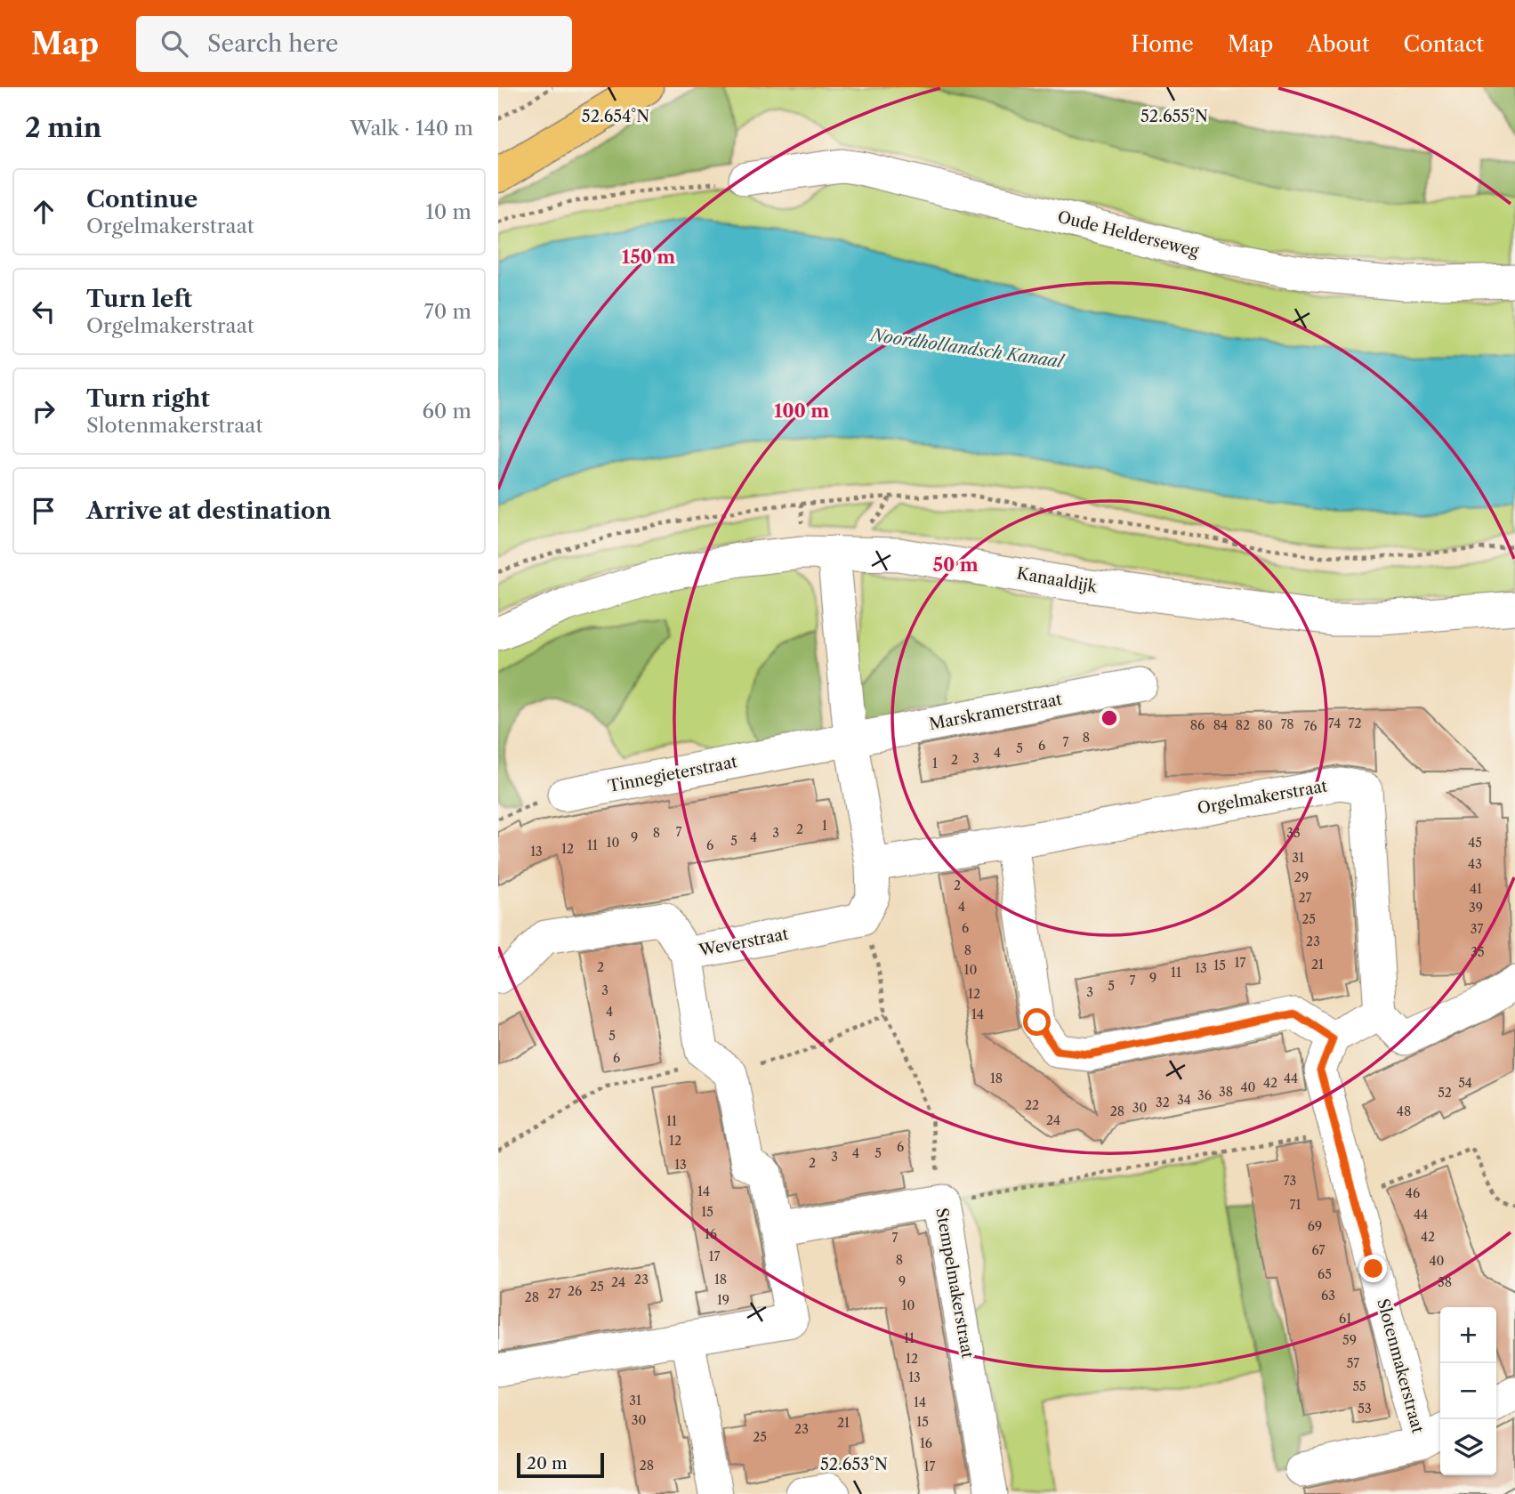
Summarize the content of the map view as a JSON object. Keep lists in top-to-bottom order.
{
  "streets": {
    "street": [
      "Oude Helderseweg",
      "Kanaaldijk",
      "Marskramerstraat",
      "Tinnegieterstraat",
      "Orgelmakerstraat",
      "Weverstraat",
      "Stempelmakerstraat",
      "Slotenmakerstraat"
    ]
  },
  "crossings": [
    ["Marskramerstraat", "Tinnegieterstraat"],
    ["Weverstraat", "Stempelmakerstraat"]
  ],
  "water": ["Noordhollandsch Kanaal"],
  "house_numbers": [
    "74",
    "72",
    "78",
    "86",
    "84",
    "82",
    "80",
    "76",
    "8",
    "7",
    "6",
    "5",
    "4",
    "3",
    "2",
    "1",
    "1",
    "2",
    "7",
    "8",
    "3",
    "33",
    "9",
    "4",
    "5",
    "10",
    "45",
    "11",
    "6",
    "12",
    "13",
    "31",
    "43",
    "29",
    "2",
    "41",
    "27",
    "4",
    "39",
    "25",
    "6",
    "37",
    "23",
    "8",
    "35",
    "17",
    "21",
    "15",
    "2",
    "13",
    "10",
    "11",
    "9",
    "7",
    "5",
    "3",
    "3",
    "12",
    "4",
    "14",
    "5",
    "6",
    "18",
    "44",
    "42",
    "54",
    "40",
    "38",
    "52",
    "36",
    "34",
    "32",
    "22",
    "30",
    "28",
    "48",
    "24",
    "11",
    "12",
    "6",
    "4",
    "5",
    "3",
    "2",
    "13",
    "73",
    "14",
    "46",
    "71",
    "15",
    "44",
    "69",
    "16",
    "42",
    "7",
    "67",
    "17",
    "8",
    "40",
    "65",
    "23",
    "18",
    "9",
    "24",
    "38",
    "25",
    "26",
    "27",
    "63",
    "28",
    "19",
    "10",
    "61",
    "11",
    "59",
    "12",
    "57",
    "13",
    "55",
    "31",
    "14",
    "53",
    "30",
    "15",
    "21",
    "23",
    "25",
    "16",
    "28",
    "17"
  ],
  "scale_bar": "20 m",
  "page": {
    "header": "Map",
    "search": "Search here",
    "nav": [
      "Home",
      "Map",
      "About",
      "Contact"
    ],
    "heading": ["2 min", "Walk · 140 m"],
    "list": [
      ["Continue", "Orgelmakerstraat", "10 m"],
      ["Turn left", "Orgelmakerstraat", "70 m"],
      ["Turn right", "Slotenmakerstraat", "60 m"],
      "Arrive at destination"
    ],
    "map_buttons": ["+", "−"],
    "scale": "20 m"
  },
  "coordinates": ["52.654°N", "52.655°N", "52.653°N"],
  "rings": ["150 m", "100 m", "50 m"]
}
